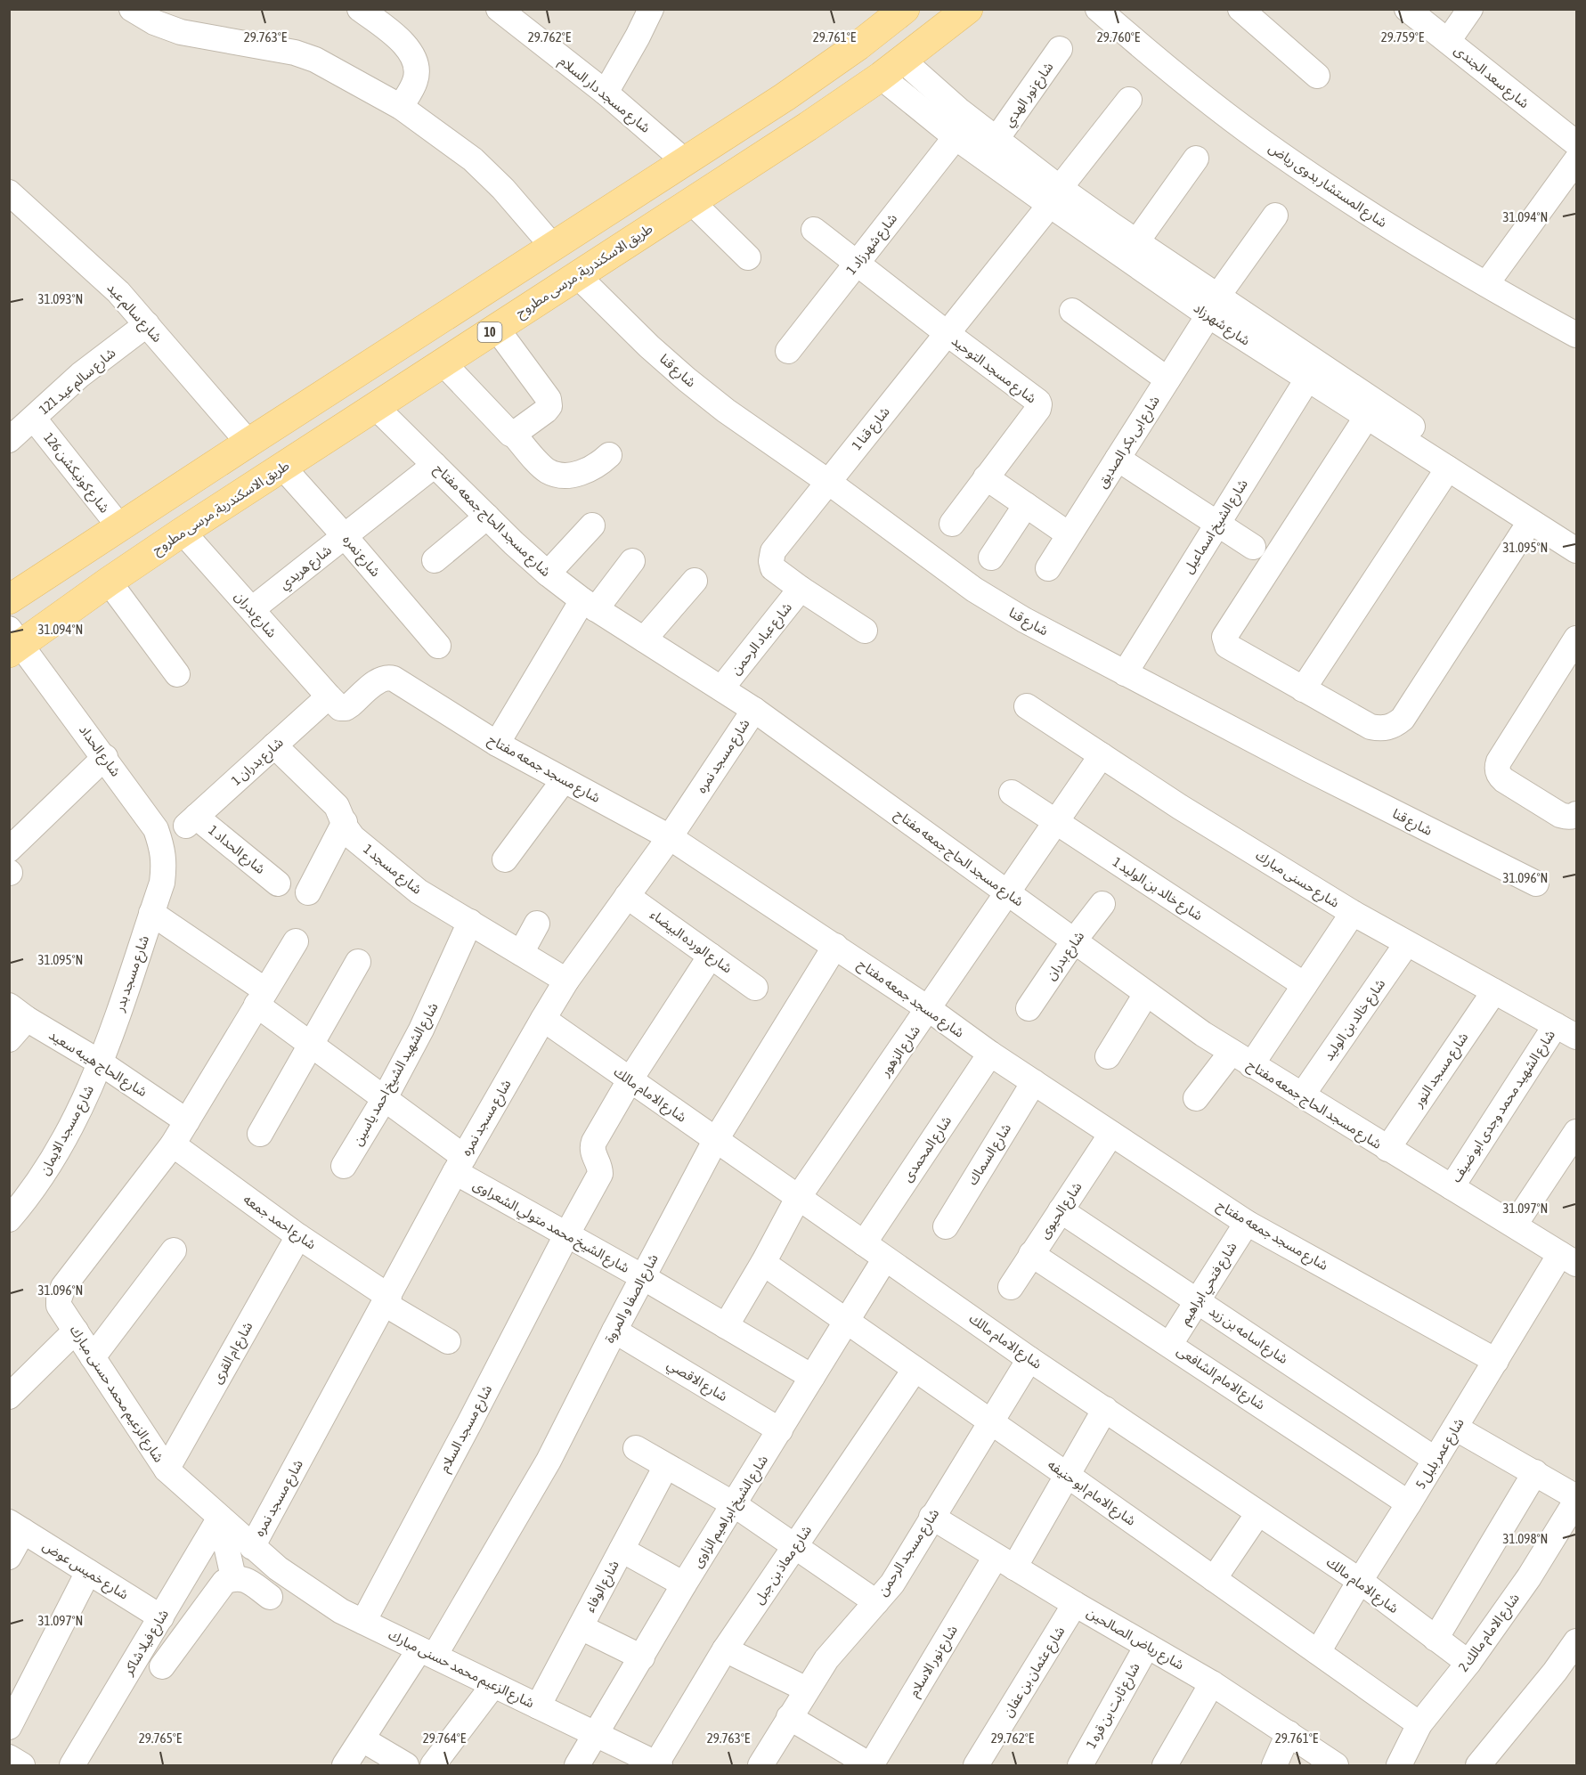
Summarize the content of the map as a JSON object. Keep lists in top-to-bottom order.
{
  "streets": {
    "main road": ["طريق الاسكندرية, مرسى مطروح", "10"],
    "street": [
      "شارع سعد الجندى",
      "شارع مسجد دار السلام",
      "شارع نور الهدي",
      "شارع المستشار بدوى رياض",
      "شارع شهرزاد 1",
      "شارع سالم عيد",
      "شارع شهرزاد",
      "شارع مسجد التوحيد",
      "شارع قنا",
      "شارع سالم عيد 121",
      "شارع قنا 1",
      "شارع ابى بكر الصديق",
      "شارع كونيكشن 126",
      "شارع مسجد الحاج جمعه مفتاح",
      "شارع الشيخ اسماعيل",
      "شارع نمره",
      "شارع هريدي",
      "شارع بدران",
      "شارع عباد الرحمن",
      "شارع الحداد",
      "شارع مسجد نمره",
      "شارع بدران 1",
      "شارع مسجد جمعه مفتاح",
      "شارع الحداد 1",
      "شارع مسجد 1",
      "شارع حسنى مبارك",
      "شارع خالد بن الوليد 1",
      "شارع الورده البيضاء",
      "شارع مسجد بدر",
      "شارع خالد بن الوليد",
      "شارع الزهور",
      "شارع الحاج هيبه سعيد",
      "شارع مسجد النور",
      "شارع الشهيد الشيخ احمد ياسين",
      "شارع الامام مالك",
      "شارع الشهيد محمد وجدى ابو ضيف",
      "شارع مسجد الايمان",
      "شارع المحمدى",
      "شارع السماك",
      "شارع الحيوى",
      "شارع احمد جمعه",
      "شارع الشيخ محمد متولي الشعراوى",
      "شارع فتحي ابراهيم",
      "شارع الصفا و المروة",
      "شارع اسامه بن زيد",
      "شارع ام القرى",
      "شارع الامام الشافعى",
      "شارع الاقصي",
      "شارع الزعيم محمد حسنى مبارك",
      "شارع مسجد السلام",
      "شارع عمر بلبل 5",
      "شارع الامام ابو حنيفه",
      "شارع الشيخ ابراهيم الزاوى",
      "شارع مسجد الرحمن",
      "شارع معاذ بن جبل",
      "شارع خميس عوض",
      "شارع الوفاء",
      "شارع الامام مالك 2",
      "شارع رياض الصالحين",
      "شارع فيلا شاكر",
      "شارع نور الاسلام",
      "شارع عثمان بن عفان",
      "شارع ثابت بن قره 1"
    ]
  },
  "crossings": [
    ["شارع نور الهدي", "شارع شهرزاد"],
    ["شارع شهرزاد 1", "شارع شهرزاد"],
    ["شارع شهرزاد 1", "شارع مسجد التوحيد"],
    ["طريق الاسكندرية, مرسى مطروح", "شارع شهرزاد"],
    ["طريق الاسكندرية, مرسى مطروح", "شارع قنا"],
    ["طريق الاسكندرية, مرسى مطروح", "شارع مسجد الحاج جمعه مفتاح"],
    ["طريق الاسكندرية, مرسى مطروح", "شارع نمره"],
    ["طريق الاسكندرية, مرسى مطروح", "شارع بدران"],
    ["طريق الاسكندرية, مرسى مطروح", "شارع الحداد"],
    ["شارع سالم عيد", "شارع سالم عيد 121"],
    ["شارع شهرزاد", "شارع قنا 1"],
    ["شارع شهرزاد", "شارع ابى بكر الصديق"],
    ["شارع شهرزاد", "شارع الشيخ اسماعيل"],
    ["شارع مسجد التوحيد", "شارع قنا 1"],
    ["شارع قنا", "شارع قنا 1"],
    ["شارع قنا", "شارع الشيخ اسماعيل"],
    ["شارع سالم عيد 121", "شارع كونيكشن 126"],
    ["شارع قنا 1", "شارع عباد الرحمن"],
    ["شارع مسجد الحاج جمعه مفتاح", "شارع هريدي"],
    ["شارع مسجد الحاج جمعه مفتاح", "شارع بدران"],
    ["شارع مسجد الحاج جمعه مفتاح", "شارع عباد الرحمن"],
    ["شارع مسجد الحاج جمعه مفتاح", "شارع مسجد نمره"],
    ["شارع مسجد الحاج جمعه مفتاح", "شارع خالد بن الوليد"],
    ["شارع مسجد الحاج جمعه مفتاح", "شارع الزهور"],
    ["شارع مسجد الحاج جمعه مفتاح", "شارع مسجد النور"],
    ["شارع مسجد الحاج جمعه مفتاح", "شارع الشهيد محمد وجدى ابو ضيف"],
    ["شارع مسجد الحاج جمعه مفتاح", "شارع عمر بلبل 5"],
    ["شارع نمره", "شارع هريدي"],
    ["شارع هريدي", "شارع بدران"],
    ["شارع بدران", "شارع بدران 1"],
    ["شارع بدران", "شارع مسجد جمعه مفتاح"],
    ["شارع الحداد", "شارع مسجد بدر"],
    ["شارع مسجد نمره", "شارع مسجد جمعه مفتاح"],
    ["شارع مسجد نمره", "شارع مسجد 1"],
    ["شارع مسجد نمره", "شارع الورده البيضاء"],
    ["شارع مسجد نمره", "شارع الامام مالك"],
    ["شارع مسجد نمره", "شارع احمد جمعه"],
    ["شارع مسجد نمره", "شارع الشيخ محمد متولي الشعراوى"],
    ["شارع مسجد نمره", "شارع الزعيم محمد حسنى مبارك"],
    ["شارع بدران 1", "شارع مسجد جمعه مفتاح"],
    ["شارع بدران 1", "شارع الحداد 1"],
    ["شارع بدران 1", "شارع مسجد 1"],
    ["شارع مسجد جمعه مفتاح", "شارع الزهور"],
    ["شارع مسجد جمعه مفتاح", "شارع المحمدى"],
    ["شارع مسجد جمعه مفتاح", "شارع السماك"],
    ["شارع مسجد جمعه مفتاح", "شارع الحيوى"],
    ["شارع مسجد جمعه مفتاح", "شارع فتحي ابراهيم"],
    ["شارع مسجد جمعه مفتاح", "شارع الصفا و المروة"],
    ["شارع مسجد جمعه مفتاح", "شارع عمر بلبل 5"],
    ["شارع مسجد 1", "شارع الشهيد الشيخ احمد ياسين"],
    ["شارع حسنى مبارك", "شارع خالد بن الوليد"],
    ["شارع حسنى مبارك", "شارع الزهور"],
    ["شارع حسنى مبارك", "شارع مسجد النور"],
    ["شارع حسنى مبارك", "شارع الشهيد محمد وجدى ابو ضيف"],
    ["شارع خالد بن الوليد 1", "شارع الزهور"],
    ["شارع الورده البيضاء", "شارع مسجد السلام"],
    ["شارع مسجد بدر", "شارع الحاج هيبه سعيد"],
    ["شارع مسجد بدر", "شارع مسجد الايمان"],
    ["شارع مسجد بدر", "شارع الشيخ محمد متولي الشعراوى"],
    ["شارع الزهور", "شارع الامام مالك"],
    ["شارع الزهور", "شارع الشيخ محمد متولي الشعراوى"],
    ["شارع الزهور", "شارع الامام ابو حنيفه"],
    ["شارع الحاج هيبه سعيد", "شارع مسجد الايمان"],
    ["شارع الحاج هيبه سعيد", "شارع الزعيم محمد حسنى مبارك"],
    ["شارع الشهيد الشيخ احمد ياسين", "شارع الشيخ محمد متولي الشعراوى"],
    ["شارع الامام مالك", "شارع المحمدى"],
    ["شارع الامام مالك", "شارع الصفا و المروة"],
    ["شارع الامام مالك", "شارع مسجد السلام"],
    ["شارع الامام مالك", "شارع عمر بلبل 5"],
    ["شارع الامام مالك", "شارع الشيخ ابراهيم الزاوى"],
    ["شارع الامام مالك", "شارع مسجد الرحمن"],
    ["شارع الامام مالك", "شارع الامام مالك 2"],
    ["شارع الامام مالك", "شارع نور الاسلام"],
    ["شارع الحيوى", "شارع اسامه بن زيد"],
    ["شارع الحيوى", "شارع الامام الشافعى"],
    ["شارع احمد جمعه", "شارع ام القرى"],
    ["شارع احمد جمعه", "شارع الزعيم محمد حسنى مبارك"],
    ["شارع الشيخ محمد متولي الشعراوى", "شارع الصفا و المروة"],
    ["شارع الشيخ محمد متولي الشعراوى", "شارع الزعيم محمد حسنى مبارك"],
    ["شارع الشيخ محمد متولي الشعراوى", "شارع مسجد السلام"],
    ["شارع الشيخ محمد متولي الشعراوى", "شارع الشيخ ابراهيم الزاوى"],
    ["شارع فتحي ابراهيم", "شارع اسامه بن زيد"],
    ["شارع فتحي ابراهيم", "شارع الامام الشافعى"],
    ["شارع الصفا و المروة", "شارع الاقصي"],
    ["شارع الصفا و المروة", "شارع الزعيم محمد حسنى مبارك"],
    ["شارع اسامه بن زيد", "شارع عمر بلبل 5"],
    ["شارع ام القرى", "شارع الزعيم محمد حسنى مبارك"],
    ["شارع الامام الشافعى", "شارع عمر بلبل 5"],
    ["شارع الاقصي", "شارع الشيخ ابراهيم الزاوى"],
    ["شارع الزعيم محمد حسنى مبارك", "شارع مسجد السلام"],
    ["شارع الزعيم محمد حسنى مبارك", "شارع الشيخ ابراهيم الزاوى"],
    ["شارع الزعيم محمد حسنى مبارك", "شارع معاذ بن جبل"],
    ["شارع الزعيم محمد حسنى مبارك", "شارع الوفاء"],
    ["شارع الزعيم محمد حسنى مبارك", "شارع فيلا شاكر"],
    ["شارع عمر بلبل 5", "شارع الامام ابو حنيفه"],
    ["شارع الامام ابو حنيفه", "شارع الشيخ ابراهيم الزاوى"],
    ["شارع الامام ابو حنيفه", "شارع مسجد الرحمن"],
    ["شارع الامام ابو حنيفه", "شارع معاذ بن جبل"],
    ["شارع الامام ابو حنيفه", "شارع الامام مالك 2"],
    ["شارع الامام ابو حنيفه", "شارع نور الاسلام"],
    ["شارع مسجد الرحمن", "شارع رياض الصالحين"],
    ["شارع خميس عوض", "شارع فيلا شاكر"],
    ["شارع رياض الصالحين", "شارع نور الاسلام"],
    ["شارع رياض الصالحين", "شارع عثمان بن عفان"],
    ["شارع رياض الصالحين", "شارع ثابت بن قره 1"]
  ],
  "coordinates": [
    "29.763°E",
    "29.762°E",
    "29.761°E",
    "29.760°E",
    "29.759°E",
    "31.094°N",
    "31.093°N",
    "31.095°N",
    "31.096°N",
    "31.097°N",
    "31.098°N",
    "29.765°E",
    "29.764°E"
  ]
}
